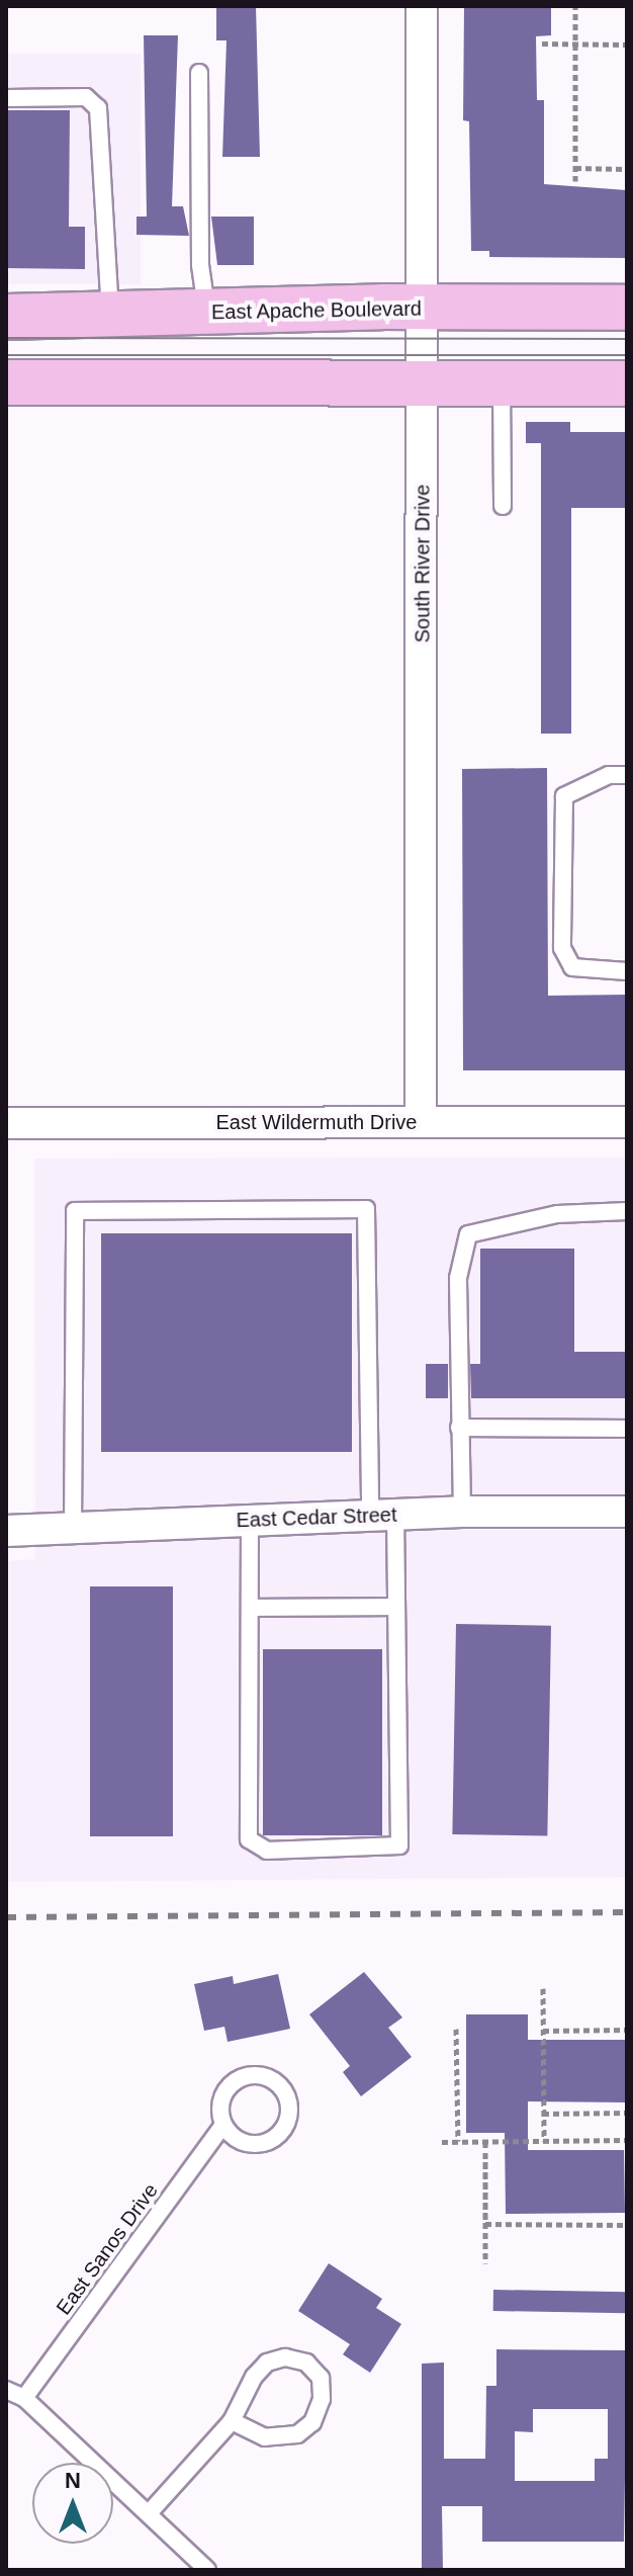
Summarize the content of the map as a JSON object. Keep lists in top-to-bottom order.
{
  "streets": {
    "main road": ["East Apache Boulevard"],
    "street": ["South River Drive", "East Wildermuth Drive", "East Cedar Street"],
    "lane": ["East Sanos Drive"]
  },
  "crossings": [
    ["East Apache Boulevard", "South River Drive"],
    ["South River Drive", "East Wildermuth Drive"]
  ],
  "north": "top"
}
